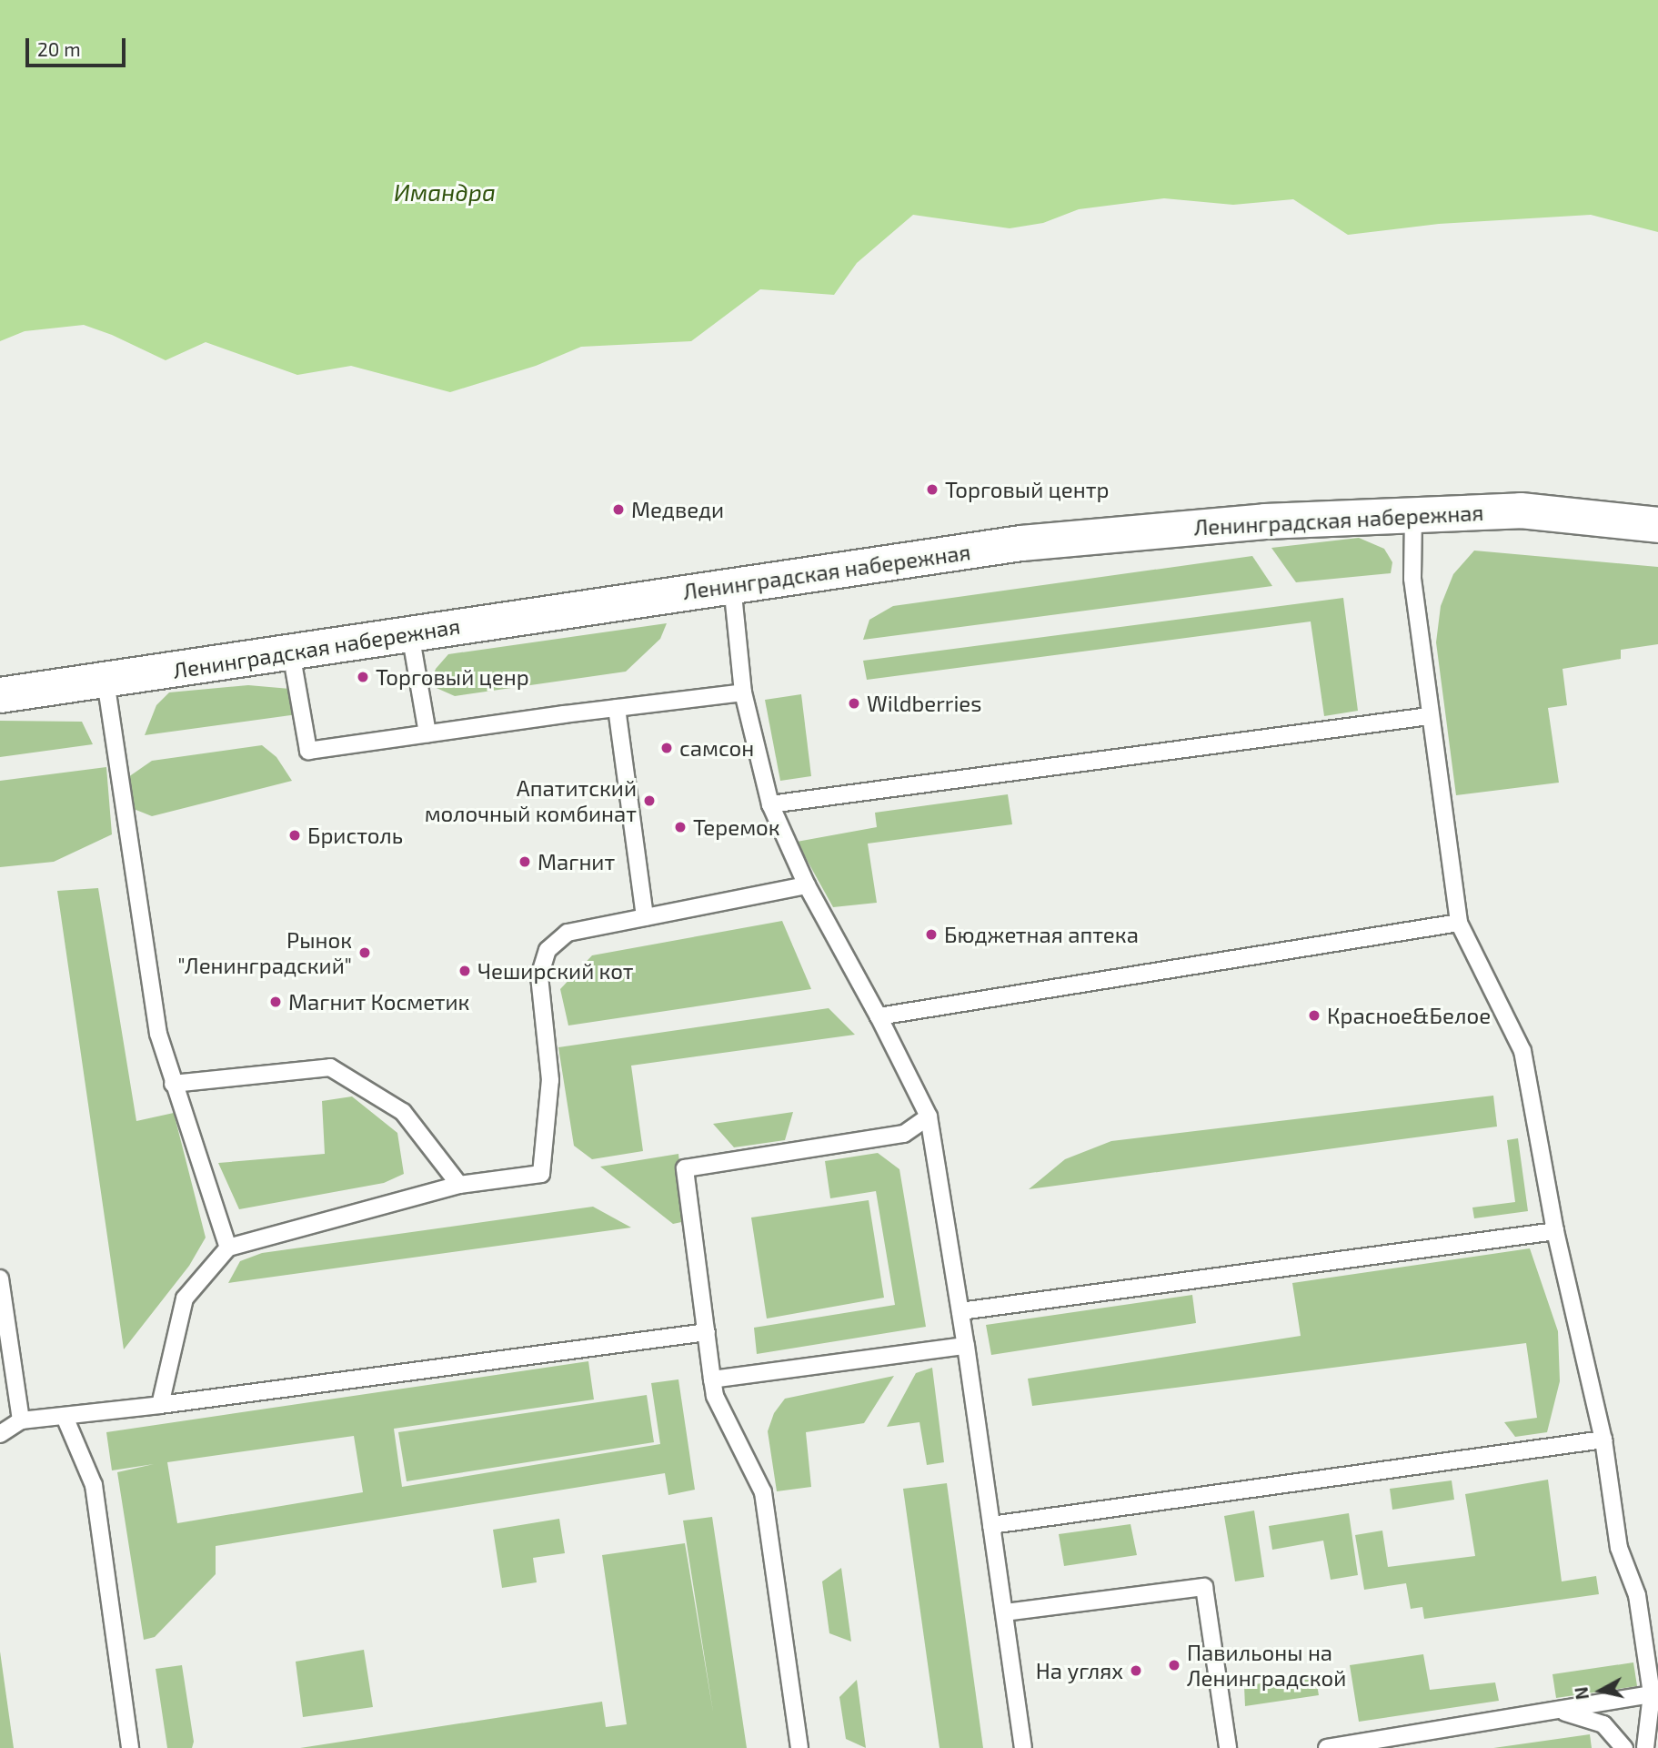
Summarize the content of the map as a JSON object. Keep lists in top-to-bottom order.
{
  "streets": {
    "main road": ["Ленинградская набережная"]
  },
  "water": ["Имандра"],
  "places": [
    "Торговый центр",
    "Медведи",
    "Торговый ценр",
    "Wildberries",
    "самсон",
    "Апатитский молочный комбинат",
    "Теремок",
    "Бристоль",
    "Магнит",
    "Бюджетная аптека",
    "Рынок \"Ленинградский\"",
    "Чеширский кот",
    "Магнит Косметик",
    "Красное&Белое",
    "Павильоны на Ленинградской",
    "На углях"
  ],
  "scale_bar": "20 m",
  "north": "left"
}
